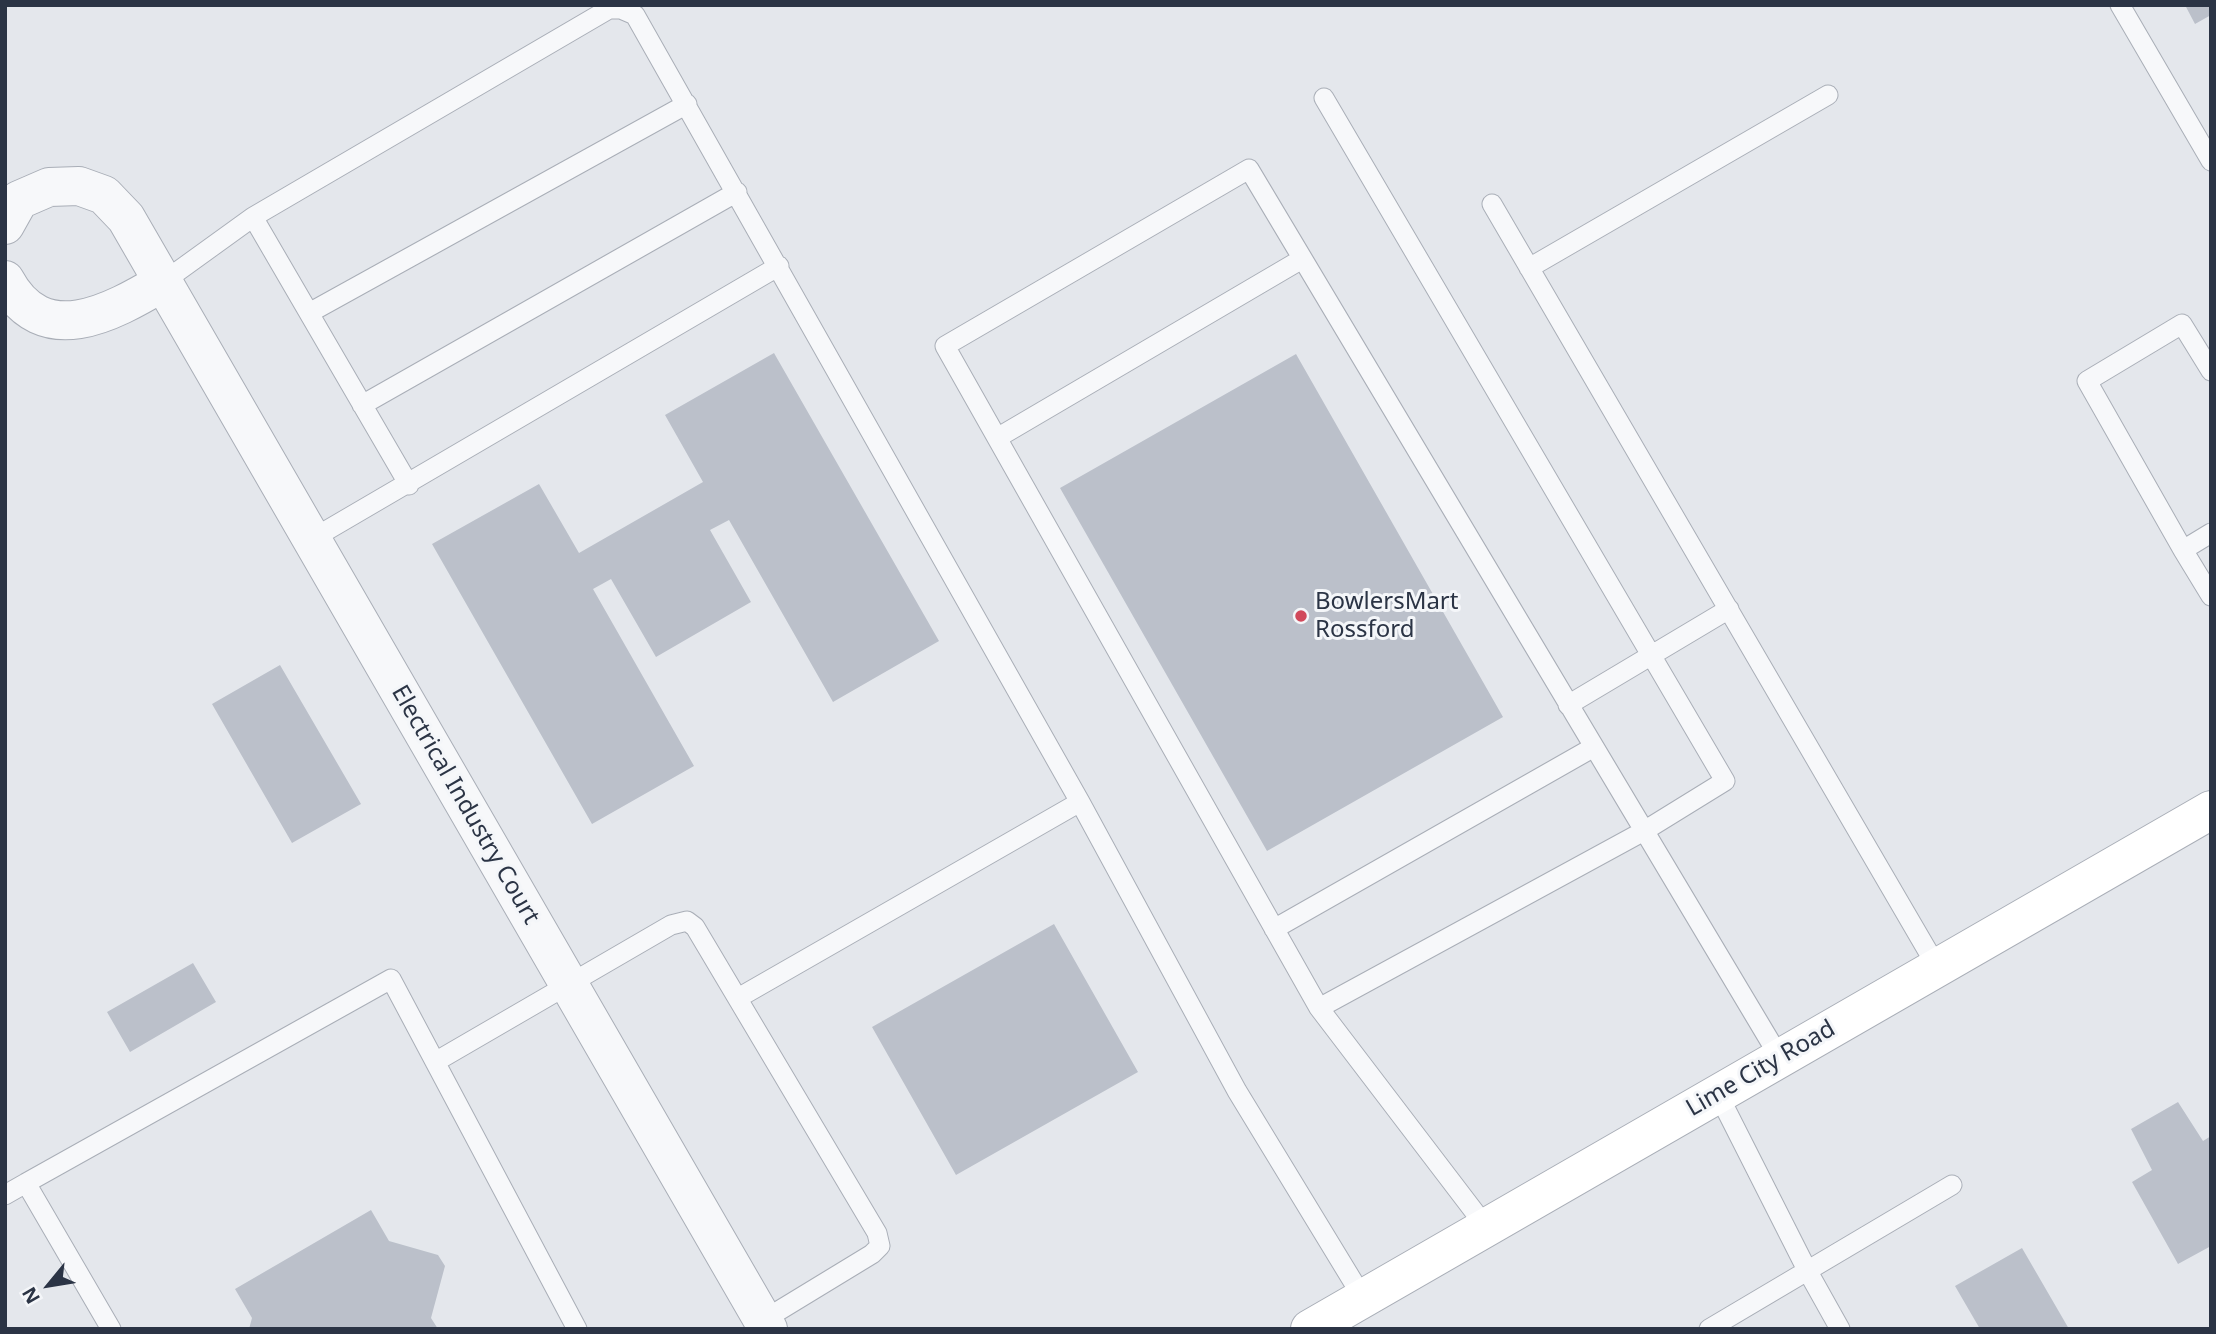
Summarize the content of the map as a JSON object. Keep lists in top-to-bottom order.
{
  "streets": {
    "street": ["Electrical Industry Court", "Lime City Road"]
  },
  "places": ["BowlersMart Rossford"],
  "north": "bottom left"
}
